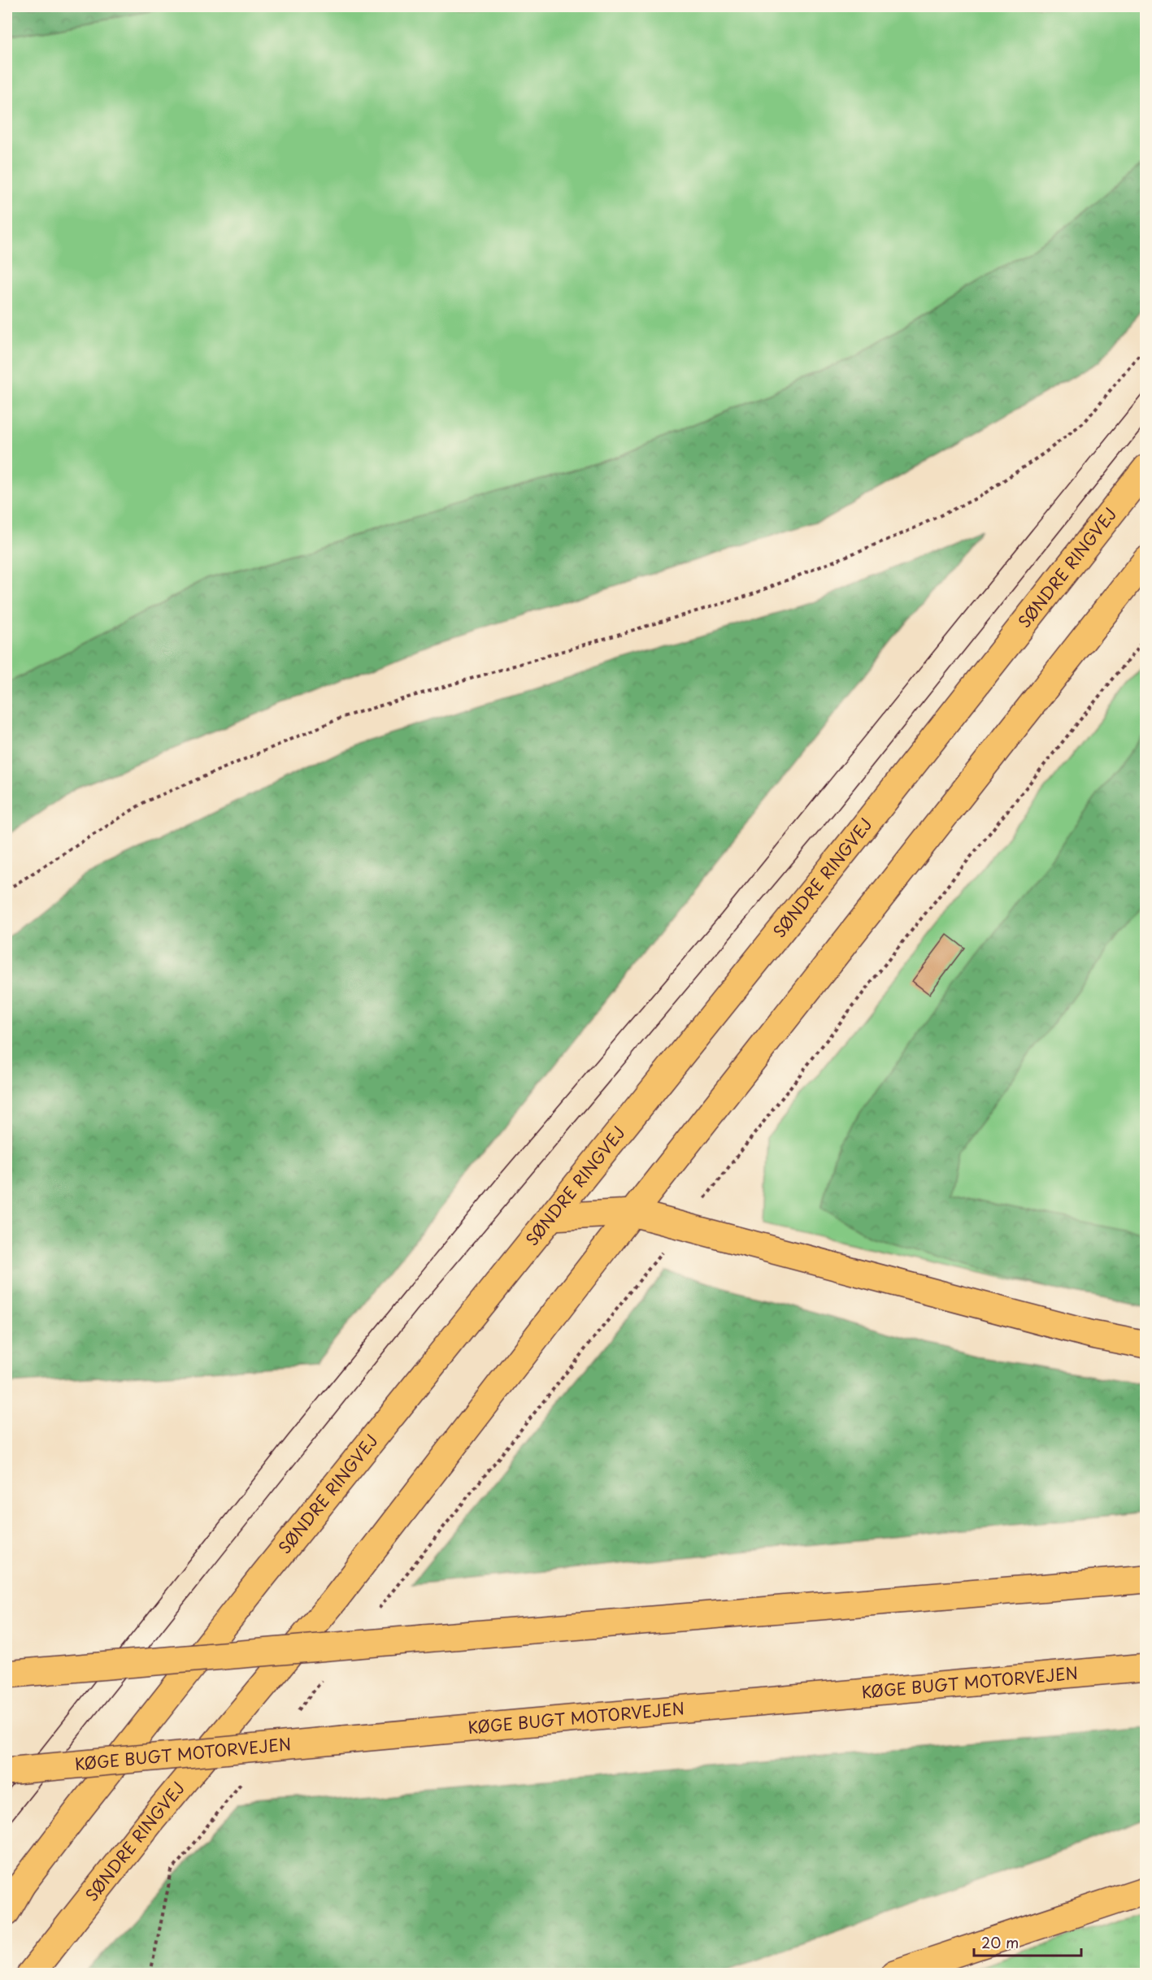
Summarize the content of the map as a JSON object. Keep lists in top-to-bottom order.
{
  "streets": {
    "main road": ["SØNDRE RINGVEJ", "KØGE BUGT MOTORVEJEN"]
  },
  "scale_bar": "20 m"
}
